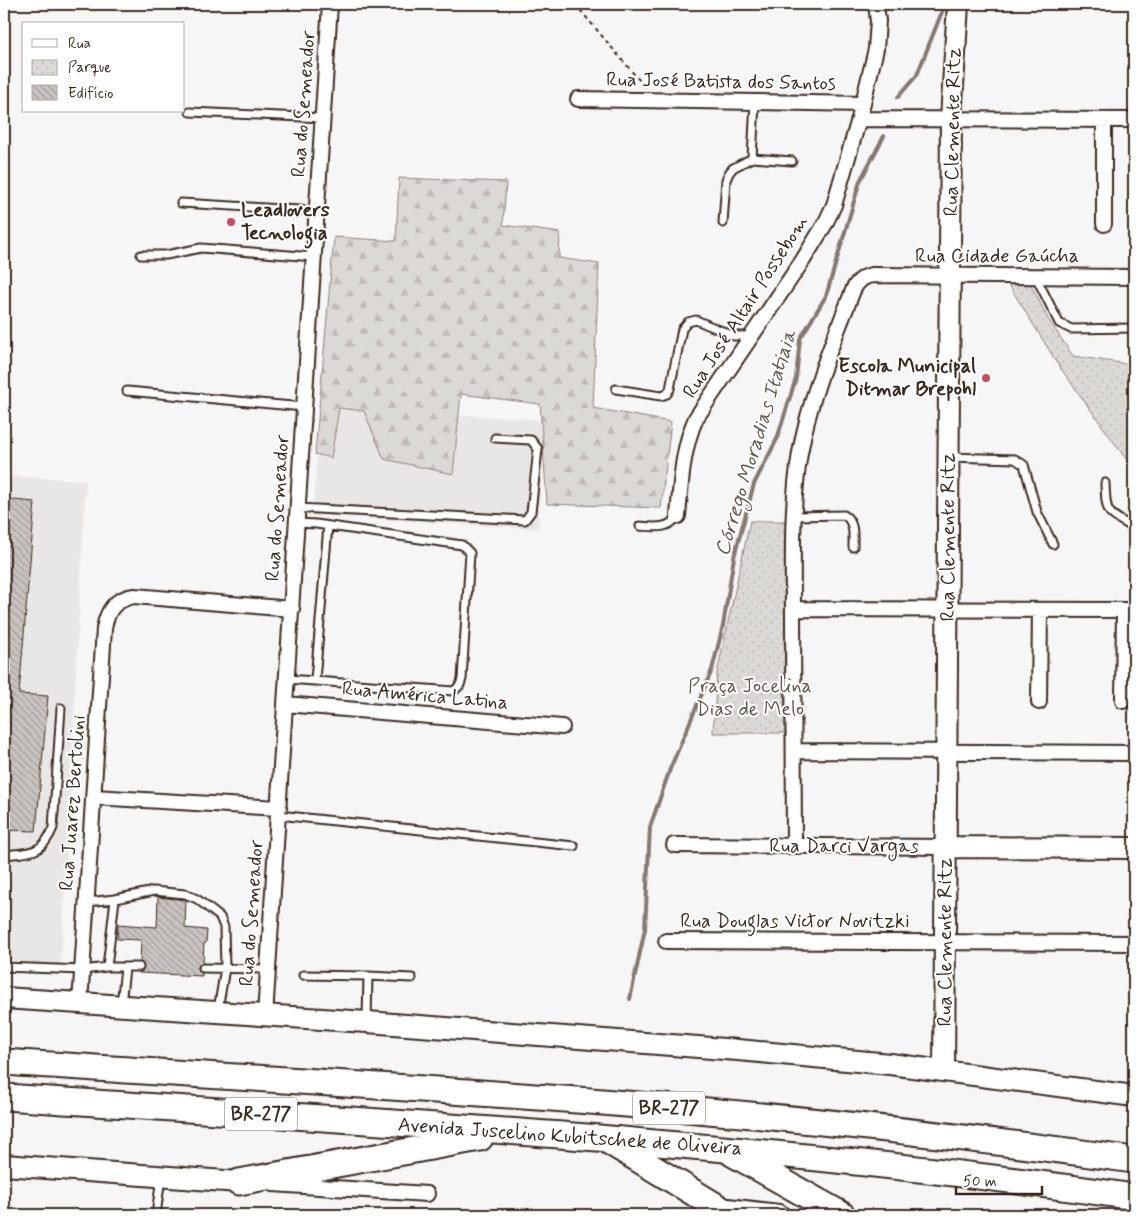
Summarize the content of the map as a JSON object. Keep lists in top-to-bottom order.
{
  "streets": {
    "highway": ["BR-277", "Avenida Juscelino Kubitschek de Oliveira"],
    "street": [
      "Rua José Batista dos Santos",
      "Rua do Semeador",
      "Rua Clemente Ritz",
      "Rua Cidade Gaúcha",
      "Rua José Altair Possebom",
      "Rua América Latina",
      "Rua Juarez Bertolini",
      "Rua Darci Vargas",
      "Rua Douglas Victor Novitzki"
    ]
  },
  "crossings": [
    ["Rua José Batista dos Santos", "Rua José Altair Possebom"],
    ["Rua do Semeador", "Rua América Latina"],
    ["Rua do Semeador", "Rua Juarez Bertolini"],
    ["Rua Clemente Ritz", "Rua Cidade Gaúcha"],
    ["Rua Clemente Ritz", "Rua Darci Vargas"],
    ["Rua Clemente Ritz", "Rua Douglas Victor Novitzki"]
  ],
  "water": ["Córrego Moradias Itatiaia"],
  "parks": ["Praça Jocelina Dias de Melo"],
  "places": ["Leadlovers Tecnologia", "Escola Municipal Ditmar Brepohl"],
  "legend": ["Rua", "Parque", "Edifício"],
  "scale_bar": "50 m"
}
